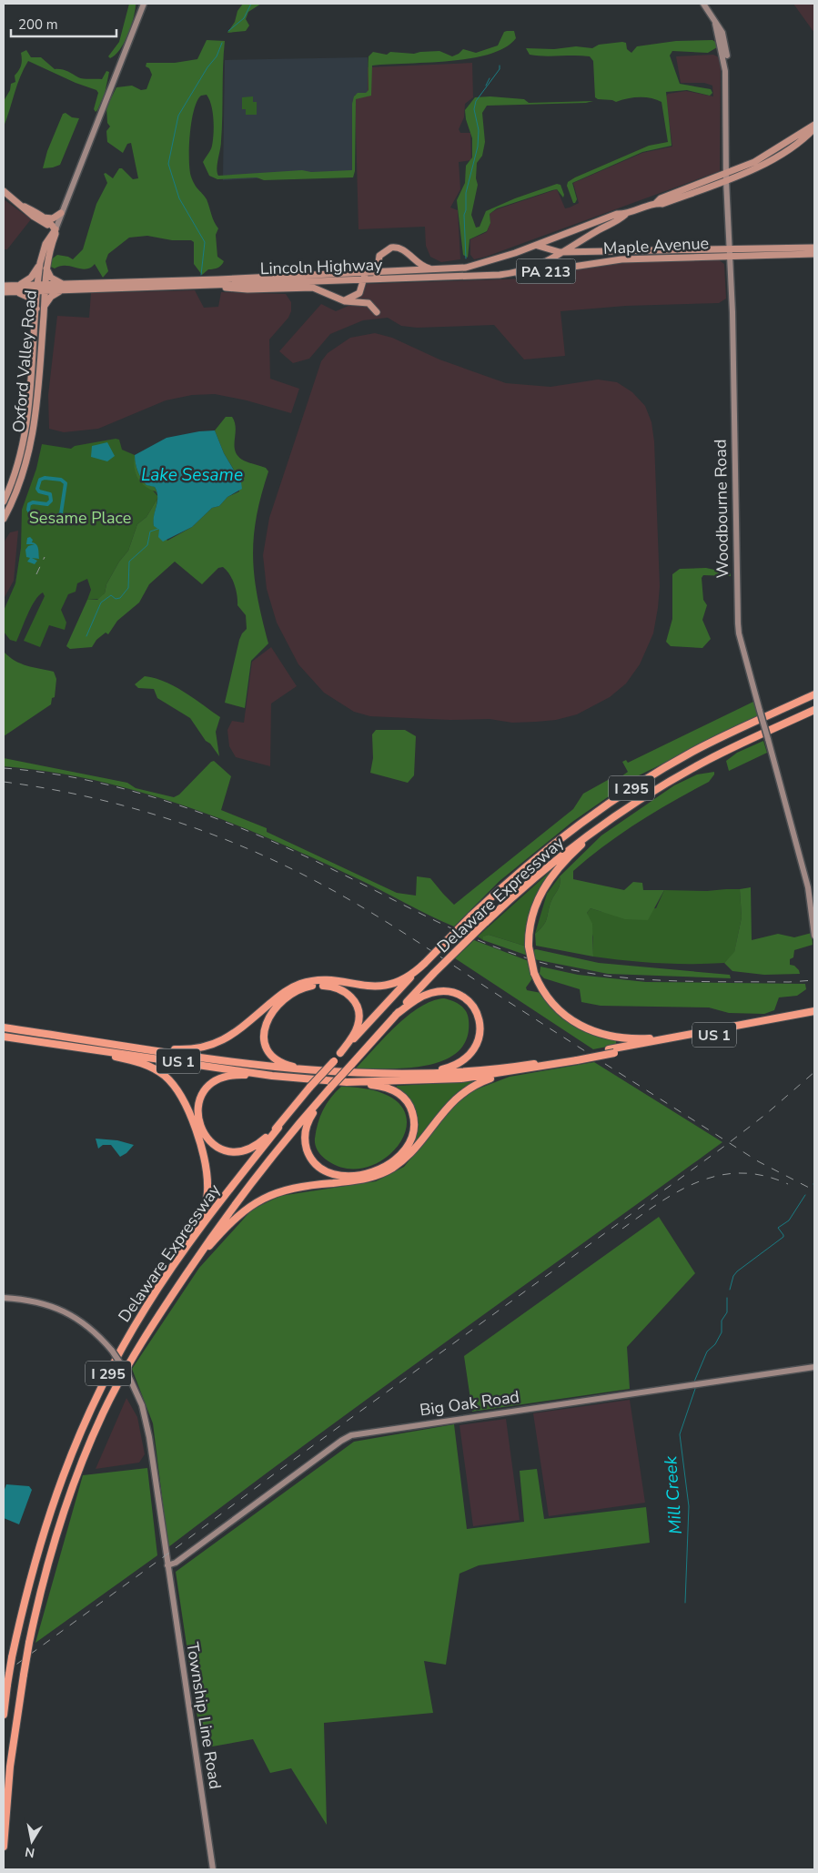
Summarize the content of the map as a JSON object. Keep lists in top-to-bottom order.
{
  "streets": {
    "highway": ["I 295", "Delaware Expressway", "US 1"],
    "main road": [
      "Maple Avenue",
      "Lincoln Highway",
      "PA 213",
      "Oxford Valley Road"
    ],
    "street": ["Woodbourne Road", "Big Oak Road", "Township Line Road"]
  },
  "crossings": [
    ["Maple Avenue", "Lincoln Highway"],
    ["Maple Avenue", "Woodbourne Road"],
    ["Lincoln Highway", "Oxford Valley Road"],
    ["Lincoln Highway", "Woodbourne Road"],
    ["I 295", "Delaware Expressway"],
    ["Big Oak Road", "Township Line Road"]
  ],
  "water": ["Lake Sesame", "Mill Creek"],
  "parks": ["Sesame Place"],
  "scale_bar": "200 m",
  "north": "bottom"
}
